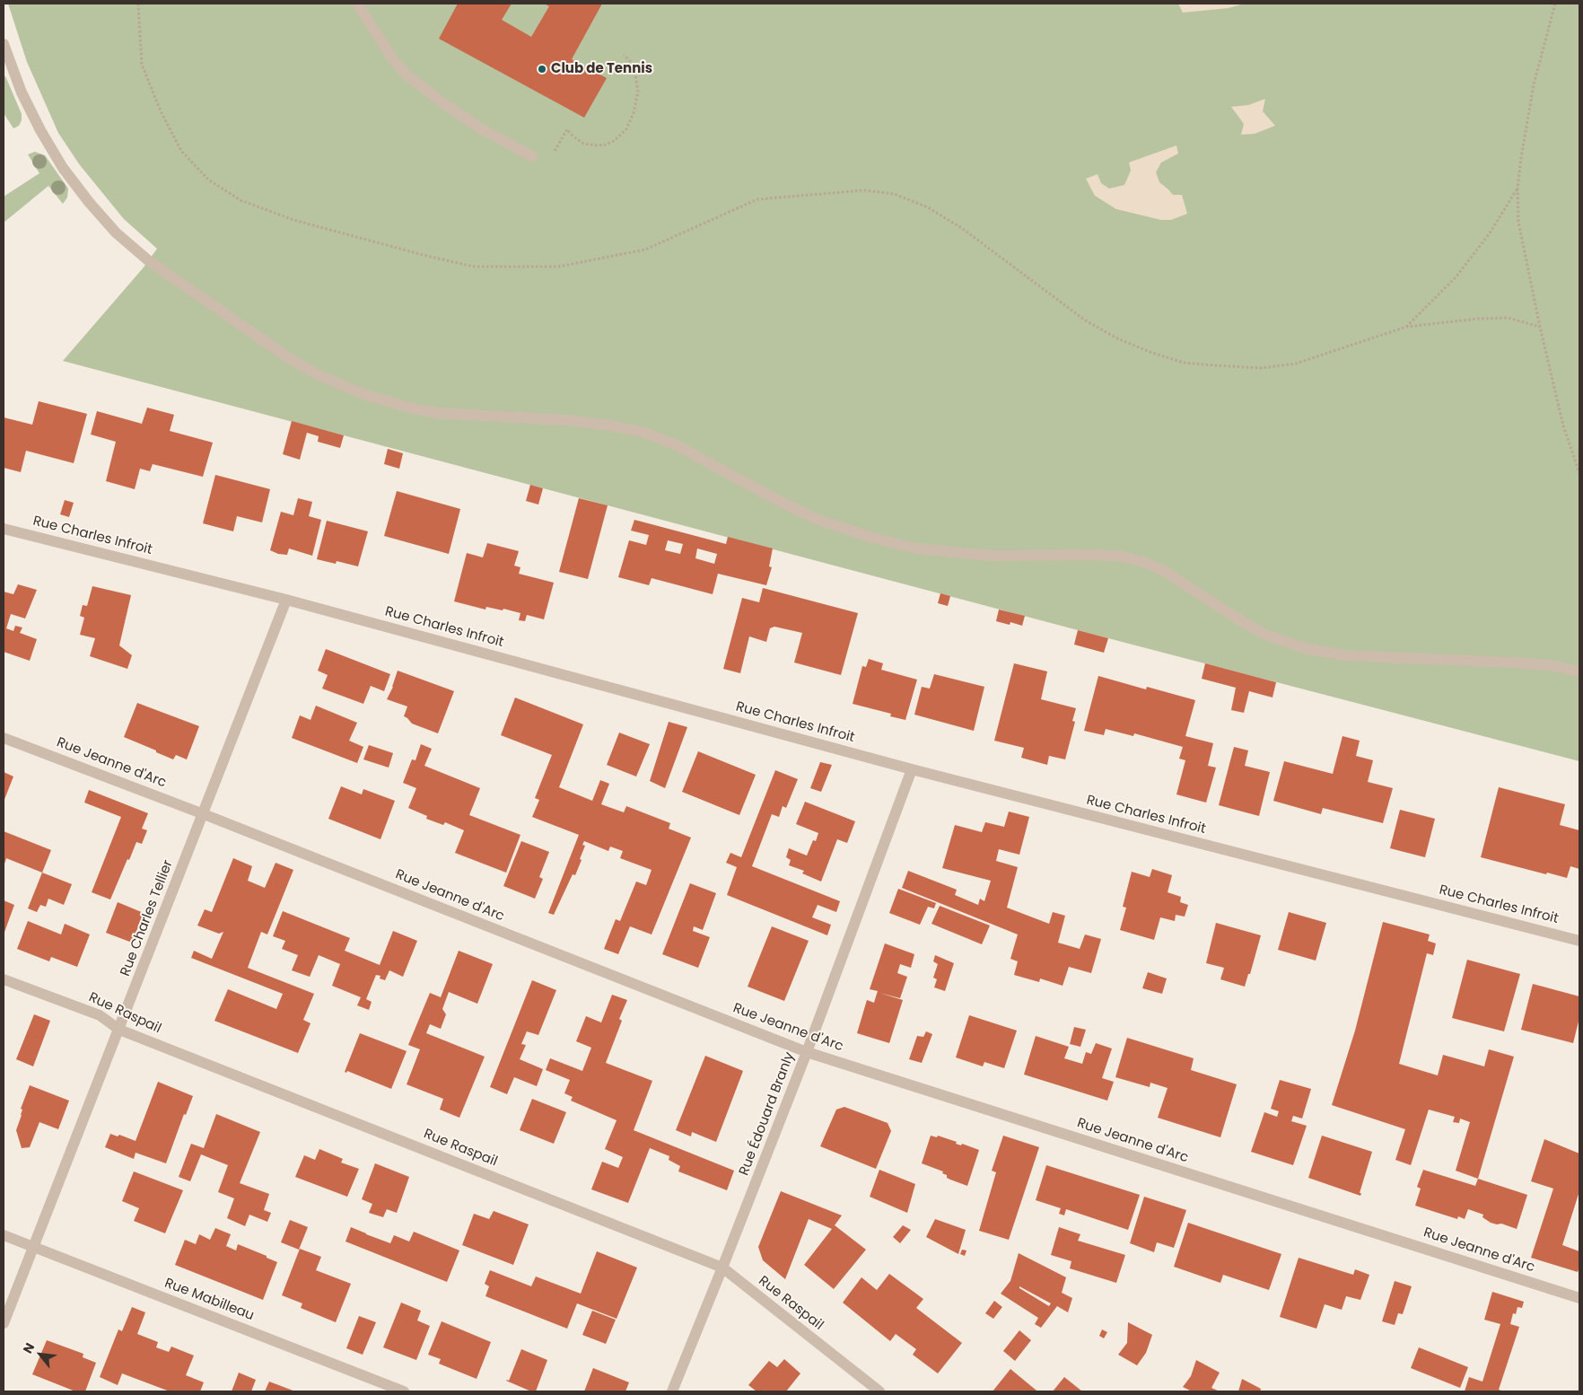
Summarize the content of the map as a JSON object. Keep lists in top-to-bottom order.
{
  "streets": {
    "street": [
      "Rue Charles Infroit",
      "Rue Jeanne d'Arc",
      "Rue Charles Tellier",
      "Rue Raspail",
      "Rue Édouard Branly",
      "Rue Mabilleau"
    ]
  },
  "crossings": [
    ["Rue Charles Infroit", "Rue Charles Tellier"],
    ["Rue Charles Infroit", "Rue Édouard Branly"],
    ["Rue Jeanne d'Arc", "Rue Charles Tellier"],
    ["Rue Jeanne d'Arc", "Rue Édouard Branly"],
    ["Rue Charles Tellier", "Rue Raspail"],
    ["Rue Charles Tellier", "Rue Mabilleau"],
    ["Rue Raspail", "Rue Édouard Branly"]
  ],
  "places": ["Club de Tennis"],
  "north": "top left"
}
